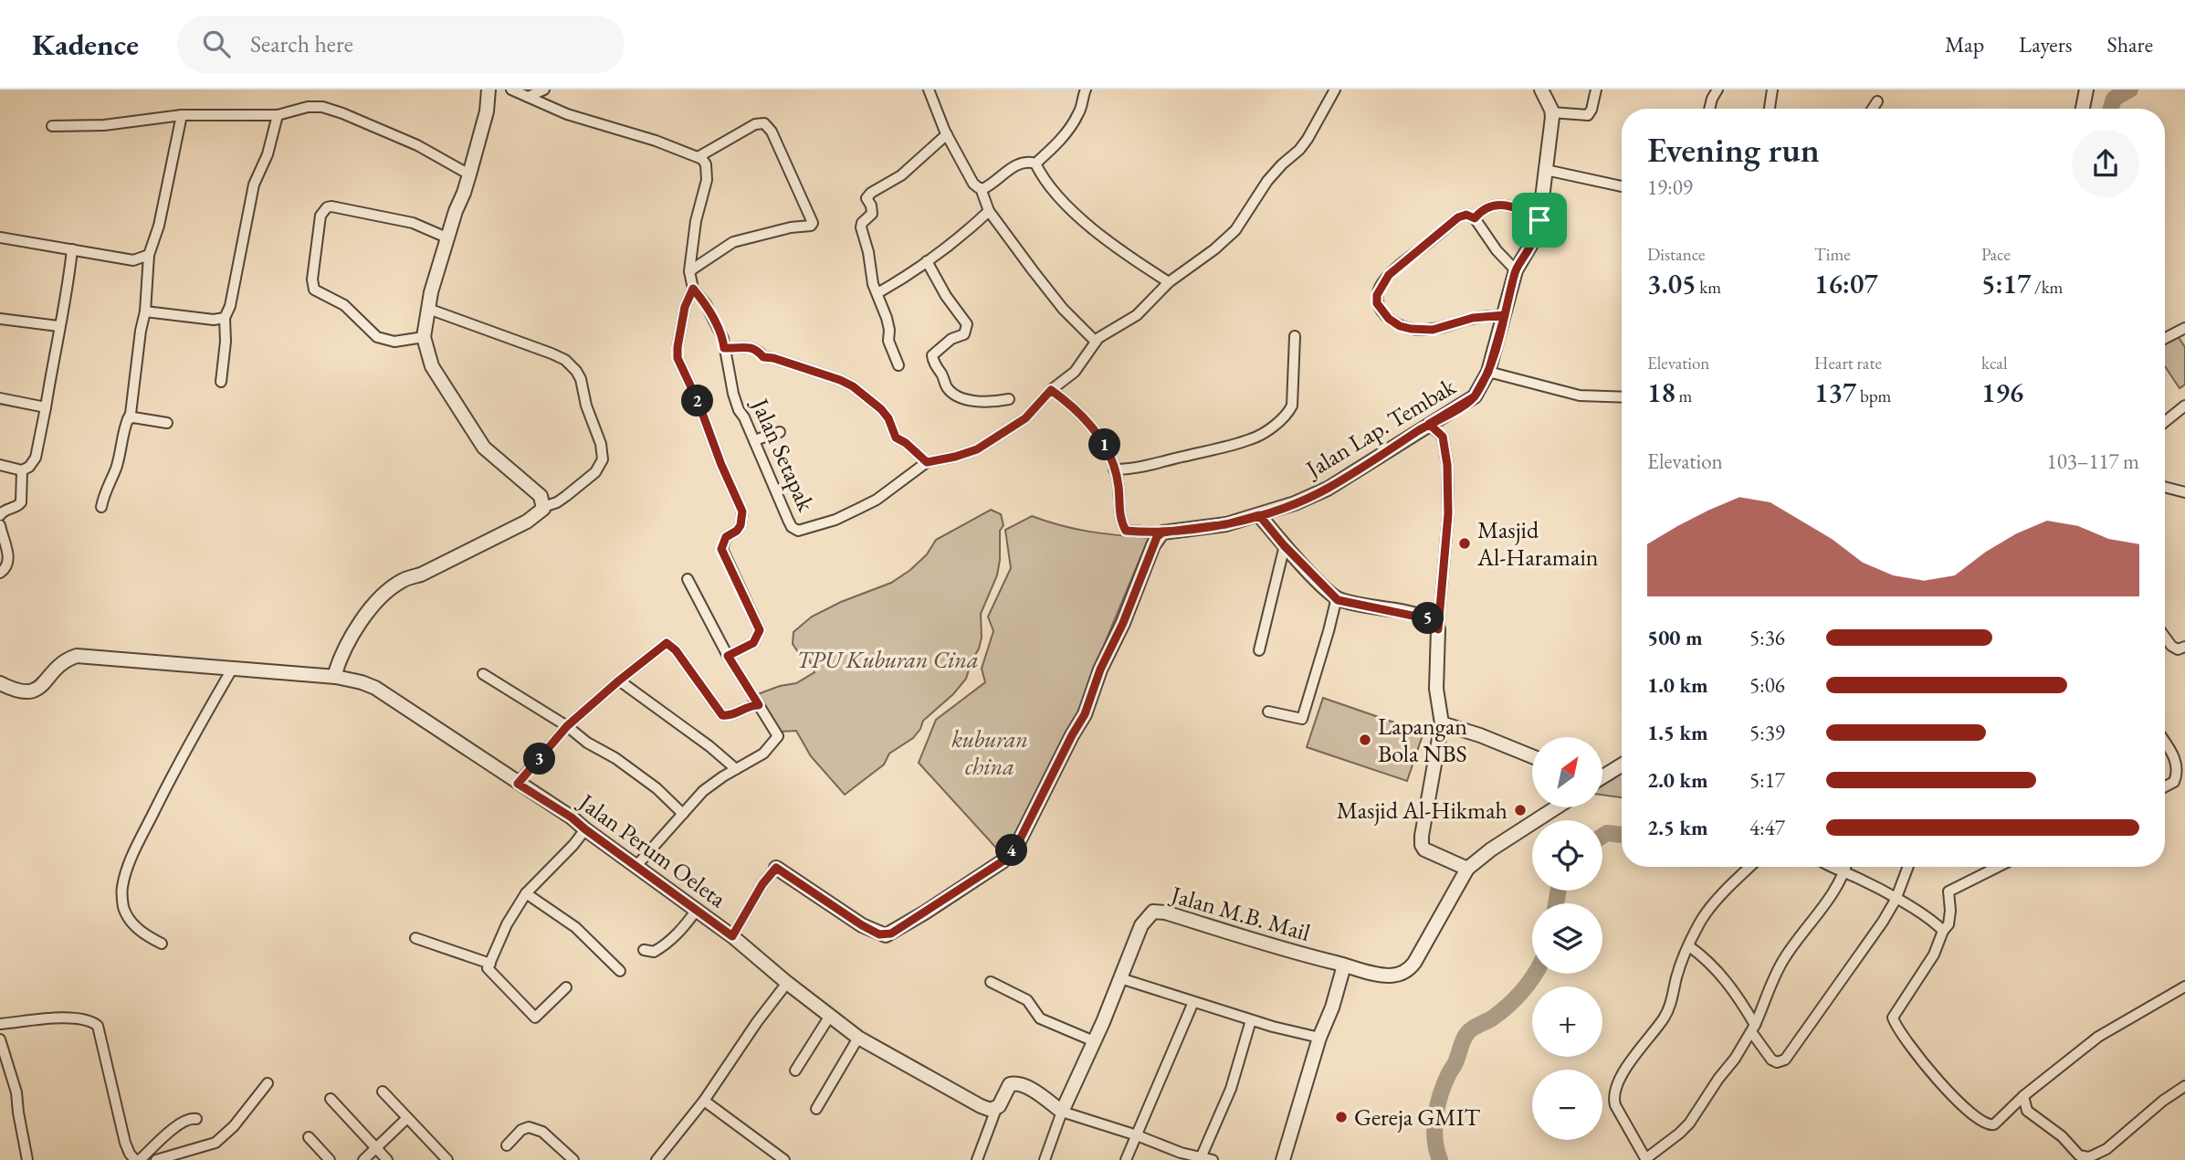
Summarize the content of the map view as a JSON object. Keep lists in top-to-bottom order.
{
  "streets": {
    "street": [
      "Jalan Lap. Tembak",
      "Jalan Setapak",
      "Jalan Perum Oeleta",
      "Jalan M.B. Mail"
    ]
  },
  "parks": ["TPU Kuburan Cina", "kuburan china"],
  "places": [
    "Masjid Al-Haramain",
    "Lapangan Bola NBS",
    "Masjid Al-Hikmah",
    "Gereja GMIT"
  ],
  "north": "top right",
  "page": {
    "header": "Kadence",
    "search": "Search here",
    "nav": ["Map", "Layers", "Share"],
    "heading": ["Evening run", "19:09"],
    "stats": [
      ["Distance", "3.05 km"],
      ["Time", "16:07"],
      ["Pace", "5:17 /km"],
      ["Elevation", "18 m"],
      ["Heart rate", "137 bpm"],
      ["kcal", "196"]
    ],
    "pins": [
      "2",
      "1",
      "5",
      "3",
      "4"
    ],
    "chart": ["Elevation", "103–117 m"],
    "list": [
      {
        "name": "500 m",
        "note": "5:36"
      },
      {
        "name": "1.0 km",
        "note": "5:06"
      },
      {
        "name": "1.5 km",
        "note": "5:39"
      },
      {
        "name": "2.0 km",
        "note": "5:17"
      },
      {
        "name": "2.5 km",
        "note": "4:47"
      }
    ],
    "map_buttons": ["+", "−"]
  }
}
